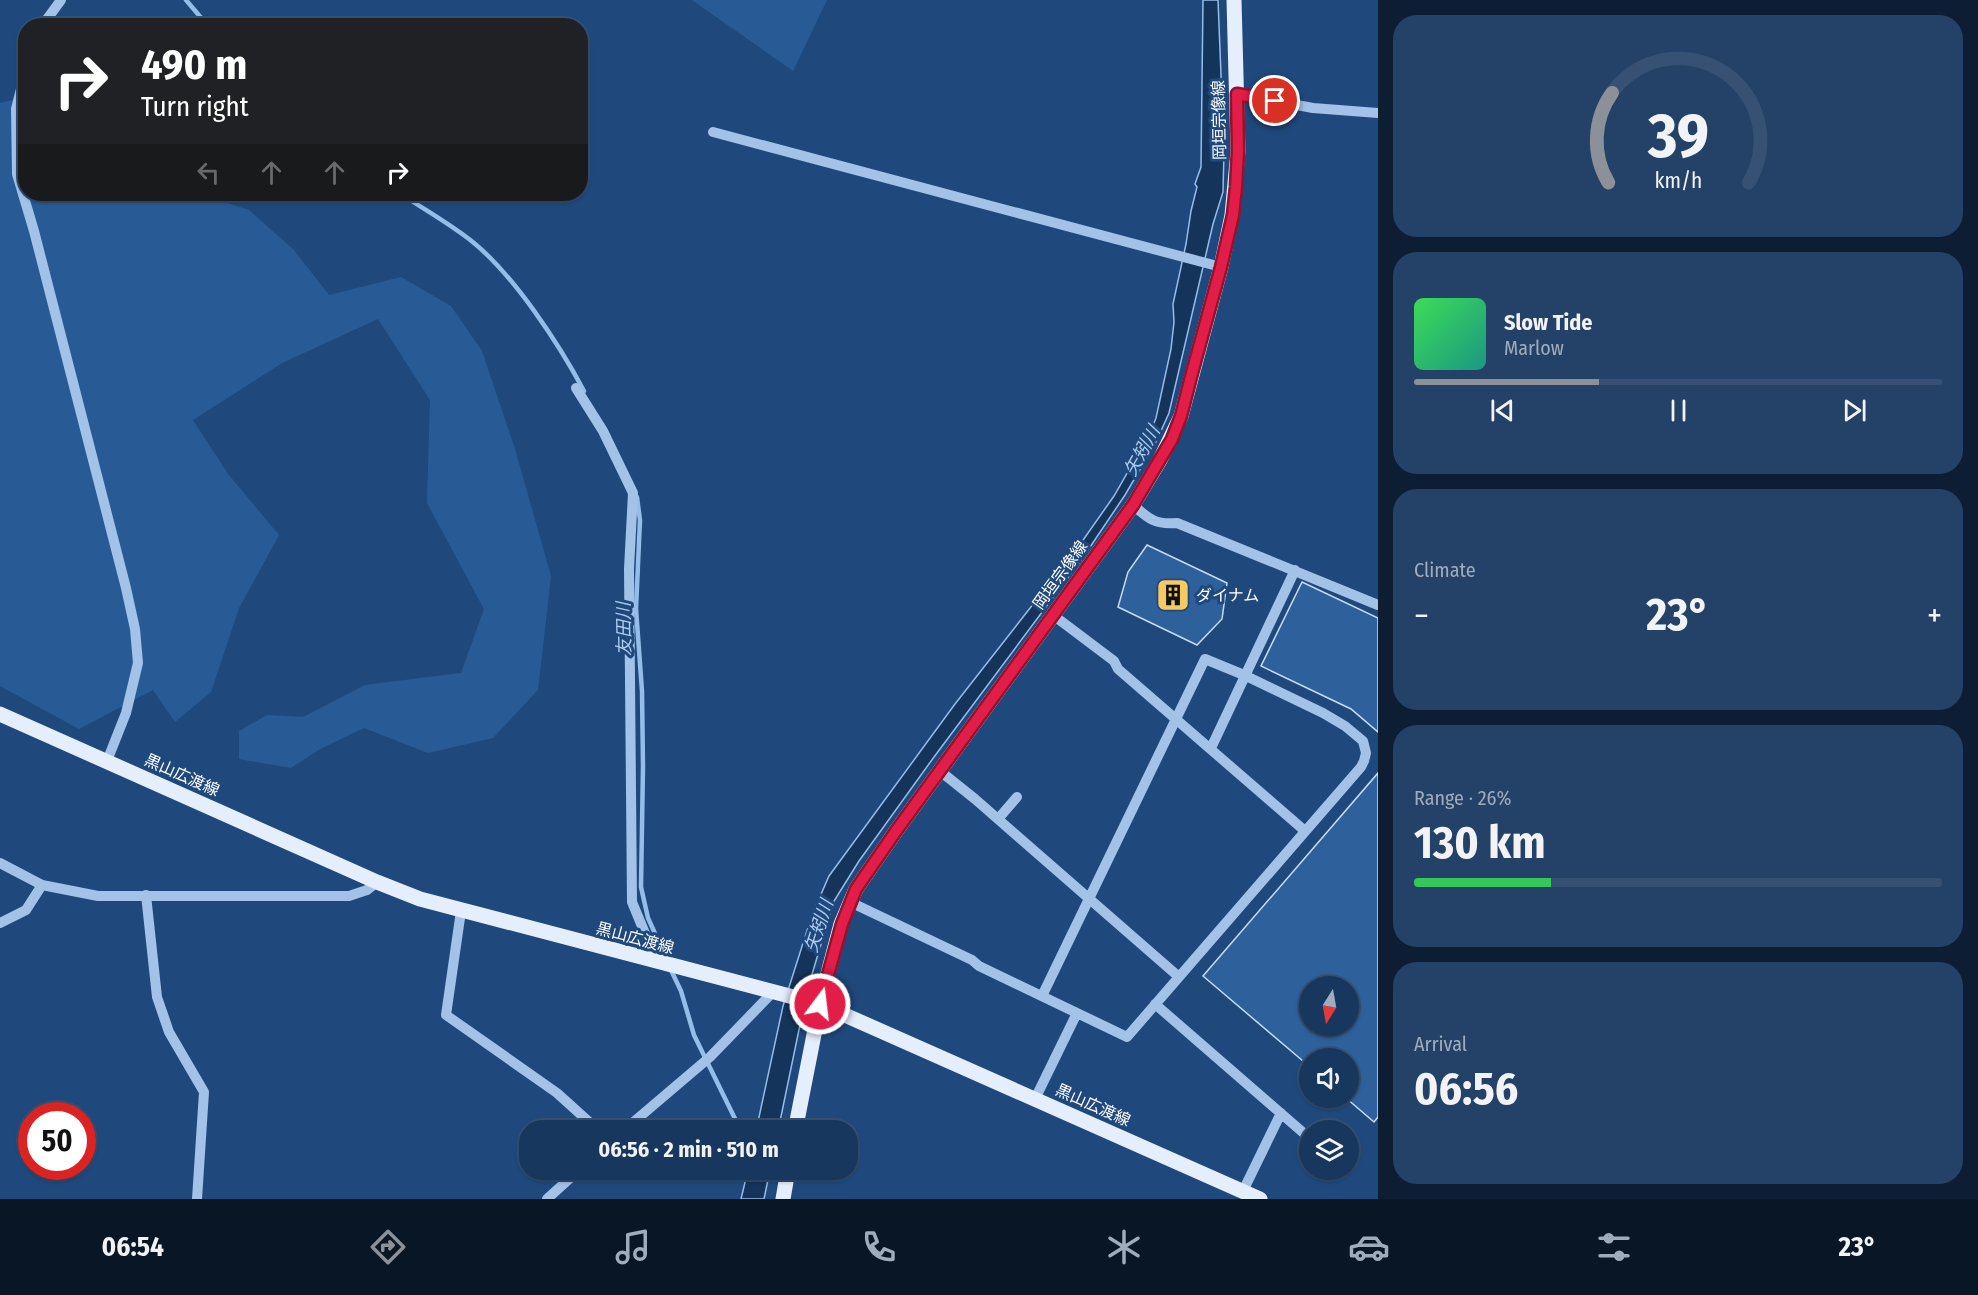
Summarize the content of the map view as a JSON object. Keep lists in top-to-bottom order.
{
  "streets": {
    "main road": ["岡垣宗像線", "黒山広渡線"]
  },
  "crossings": [
    ["岡垣宗像線", "黒山広渡線"]
  ],
  "water": ["矢矧川", "友田川"],
  "places": {
    "building": ["ダイナム"]
  },
  "north": "bottom",
  "page": {
    "turn": ["490 m", "Turn right"],
    "song": ["Slow Tide", "Marlow"],
    "tile": [
      "Climate",
      ["Range · 26%", "130 km"],
      ["Arrival", "06:56"]
    ],
    "heat": ["−", "23°", "+"],
    "limit": "50",
    "trip": "06:56 · 2 min · 510 m",
    "tabs": ["06:54", "23°"],
    "gauge": ["39", "km/h"]
  }
}
